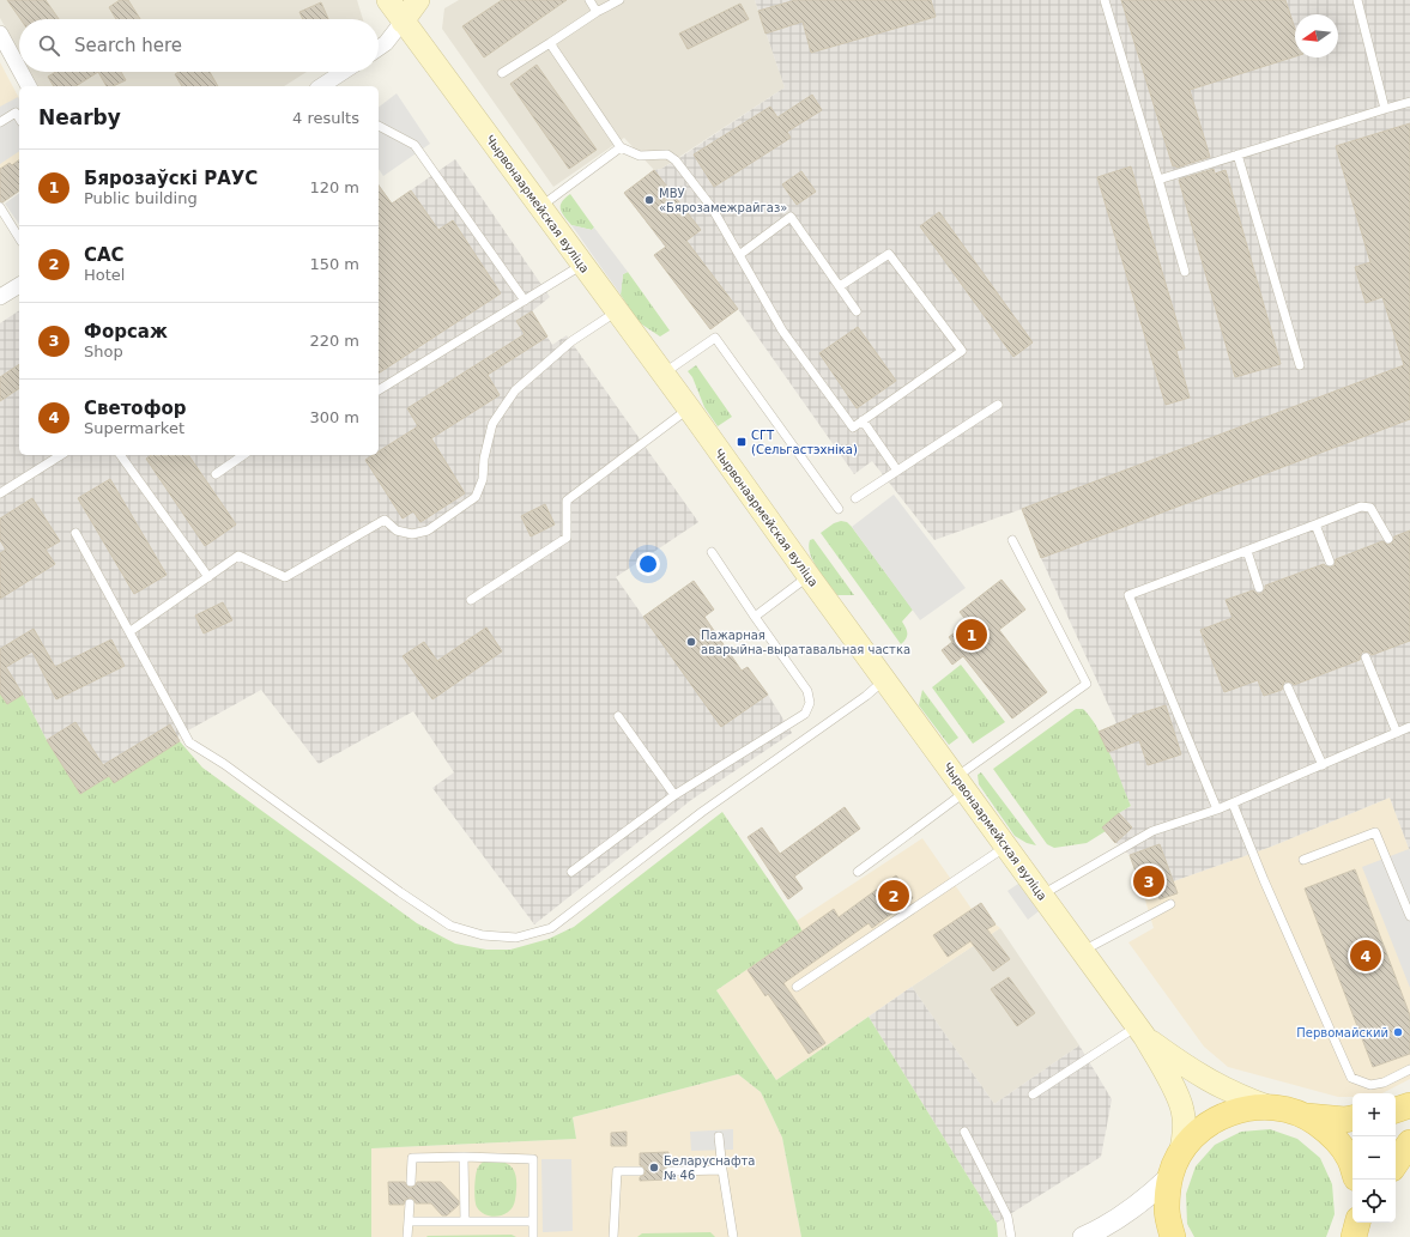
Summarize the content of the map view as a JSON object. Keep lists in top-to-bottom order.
{
  "streets": {
    "main road": ["Чырвонаармейская вуліца"]
  },
  "places": {
    "other": [
      "МВУ «Бярозамежрайгаз»",
      "Пажарная аварыйна-выратавальная частка",
      "Первомайский",
      "Беларуснафта № 46"
    ],
    "transit": ["СГТ (Сельгастэхніка)"]
  },
  "north": "left",
  "page": {
    "search": "Search here",
    "heading": ["Nearby", "4 results"],
    "list": [
      {
        "mark": "1",
        "name": "Бярозаўскі РАУС",
        "note": "Public building",
        "value": "120 m"
      },
      {
        "mark": "2",
        "name": "САС",
        "note": "Hotel",
        "value": "150 m"
      },
      {
        "mark": "3",
        "name": "Форсаж",
        "note": "Shop",
        "value": "220 m"
      },
      {
        "mark": "4",
        "name": "Светофор",
        "note": "Supermarket",
        "value": "300 m"
      }
    ],
    "pins": [
      "1",
      "3",
      "2",
      "4"
    ],
    "map_buttons": ["+", "−"]
  }
}
